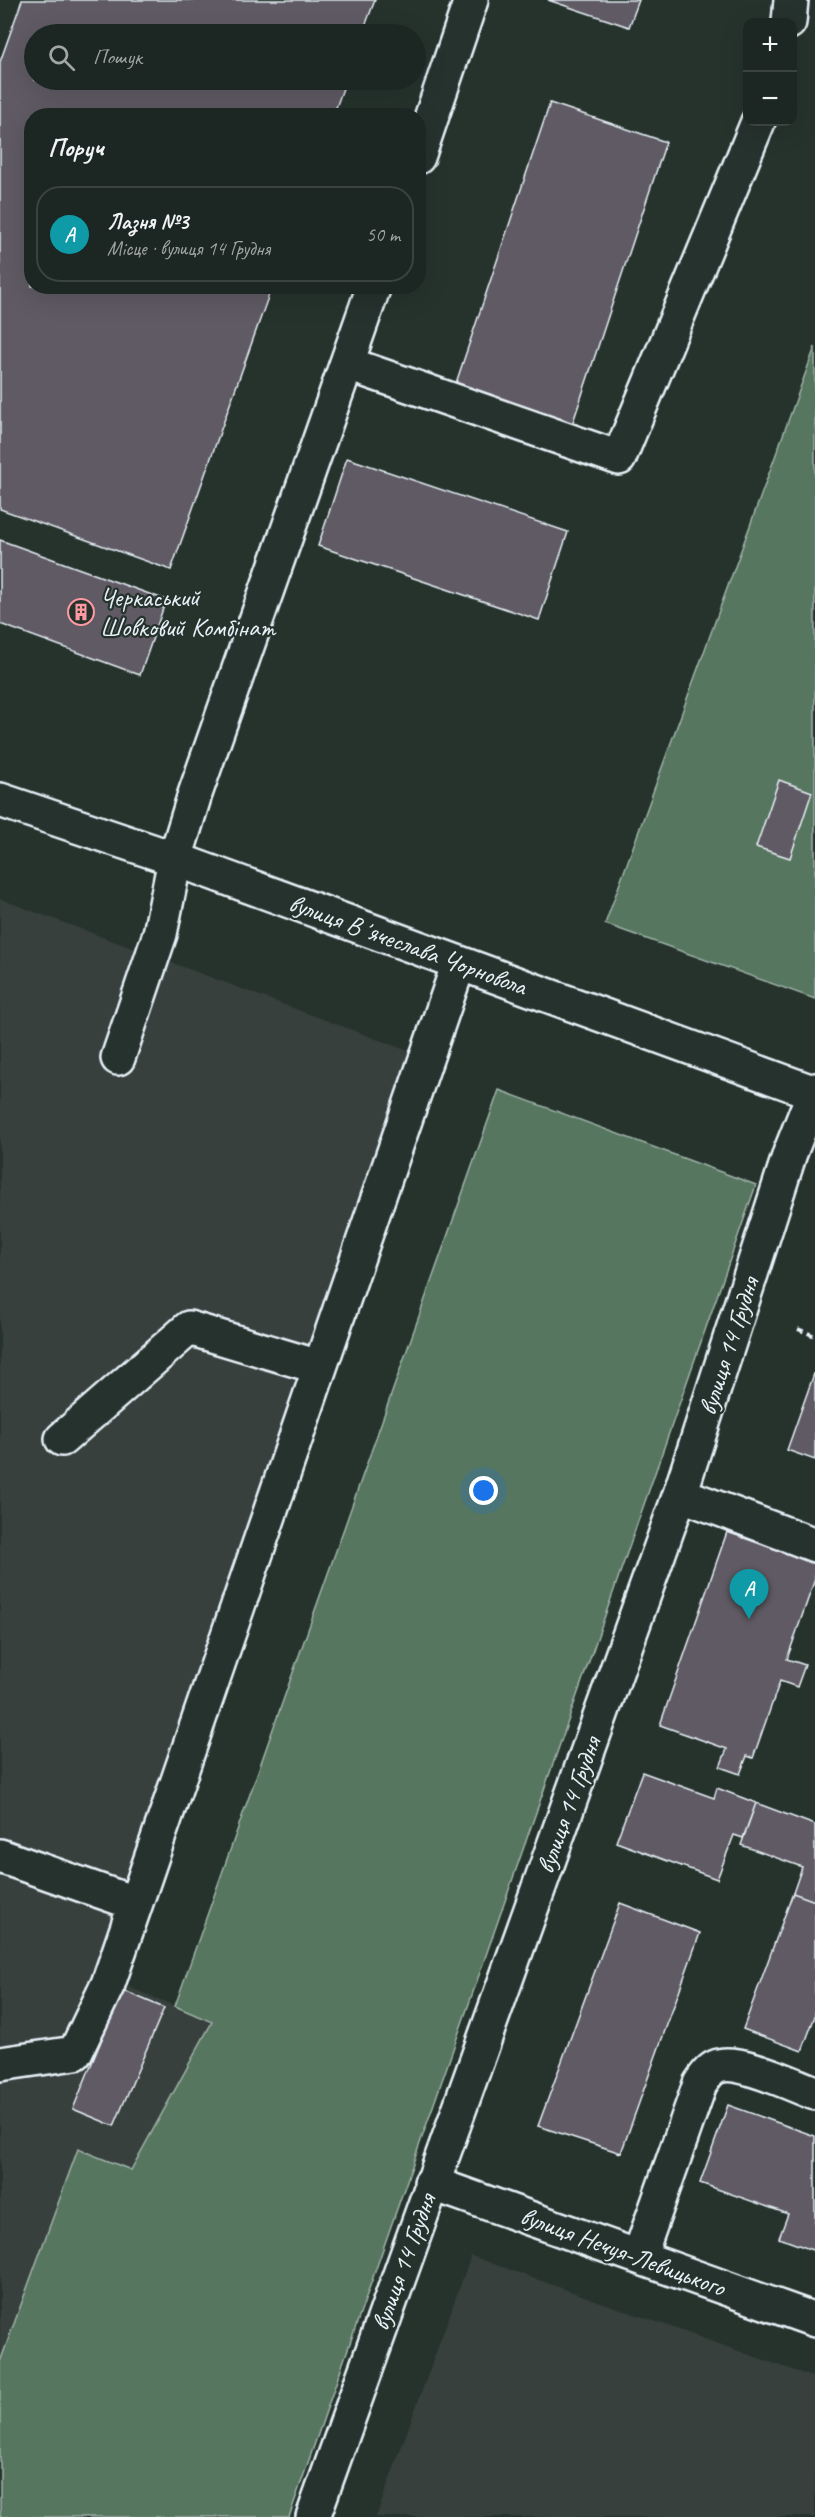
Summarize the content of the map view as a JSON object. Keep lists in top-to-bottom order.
{
  "streets": {
    "street": ["вулиця Вʼячеслава Чорновола", "вулиця 14 Грудня", "вулиця Нечуя-Левицького"]
  },
  "crossings": [
    ["вулиця Вʼячеслава Чорновола", "вулиця 14 Грудня"],
    ["вулиця 14 Грудня", "вулиця Нечуя-Левицького"]
  ],
  "places": {
    "building": ["Черкаський Шовковий Комбінат"]
  },
  "page": {
    "map_buttons": ["+", "−"],
    "search": "Пошук",
    "heading": "Поруч",
    "list": [
      {
        "mark": "A",
        "name": "Лазня №3",
        "note": "Місце · вулиця 14 Грудня",
        "value": "50 m"
      }
    ],
    "pins": "A"
  }
}
